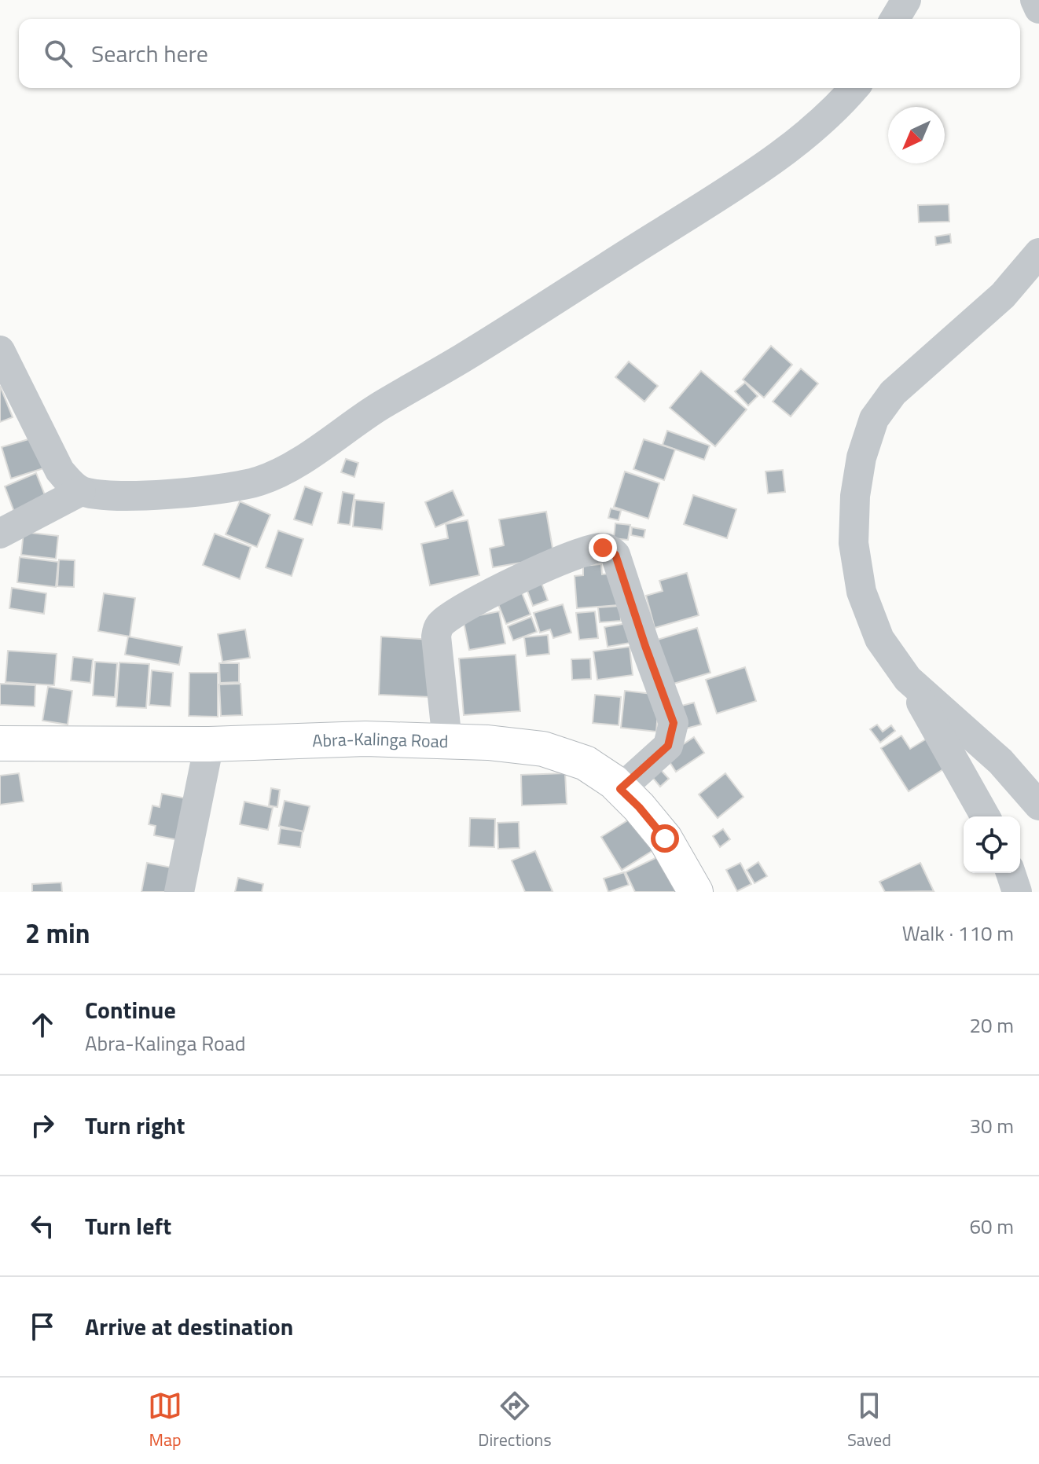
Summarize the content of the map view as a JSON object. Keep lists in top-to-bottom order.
{
  "streets": {
    "main road": ["Abra-Kalinga Road"]
  },
  "north": "bottom left",
  "page": {
    "search": "Search here",
    "heading": ["2 min", "Walk · 110 m"],
    "list": [
      ["Continue", "Abra-Kalinga Road", "20 m"],
      ["Turn right", "30 m"],
      ["Turn left", "60 m"],
      "Arrive at destination"
    ],
    "nav": ["Map", "Directions", "Saved"]
  }
}
